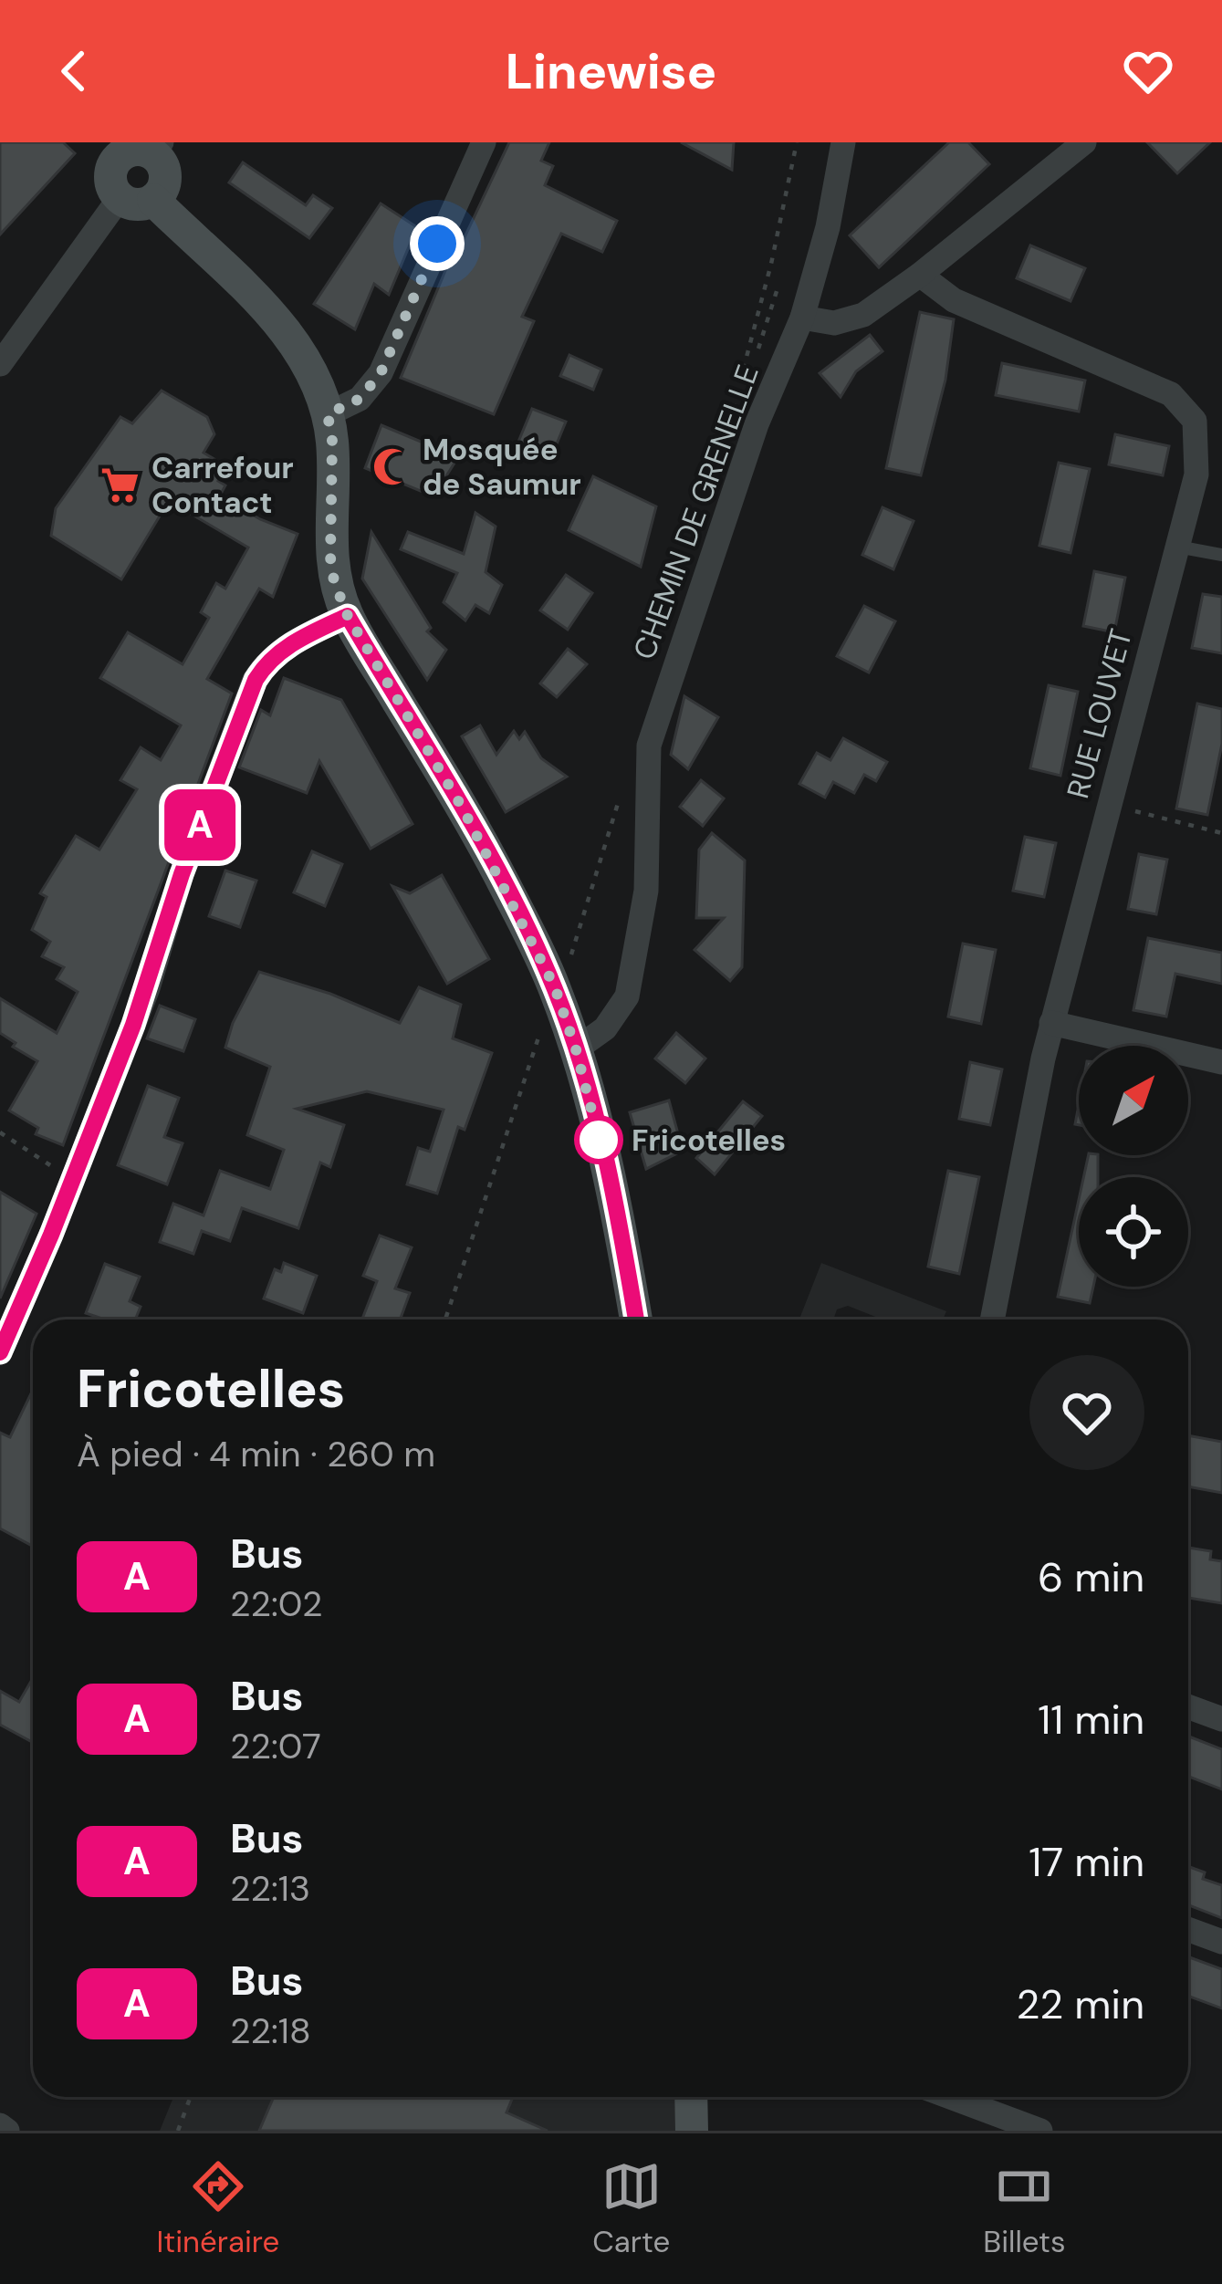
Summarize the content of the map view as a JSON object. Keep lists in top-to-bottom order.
{
  "streets": {
    "street": ["CHEMIN DE GRENELLE", "RUE LOUVET"]
  },
  "places": {
    "mosque": ["Mosquée de Saumur"],
    "supermarket": ["Carrefour Contact"],
    "other": ["Fricotelles"]
  },
  "lines": ["bus line A"],
  "north": "top right",
  "page": {
    "header": "Linewise",
    "on_map": "A",
    "heading": ["Fricotelles", "À pied · 4 min · 260 m"],
    "list": [
      {
        "mark": "A",
        "name": "Bus",
        "note": "22:02",
        "value": "6 min"
      },
      {
        "mark": "A",
        "name": "Bus",
        "note": "22:07",
        "value": "11 min"
      },
      {
        "mark": "A",
        "name": "Bus",
        "note": "22:13",
        "value": "17 min"
      },
      {
        "mark": "A",
        "name": "Bus",
        "note": "22:18",
        "value": "22 min"
      }
    ],
    "tabs": ["Itinéraire", "Carte", "Billets"]
  }
}
